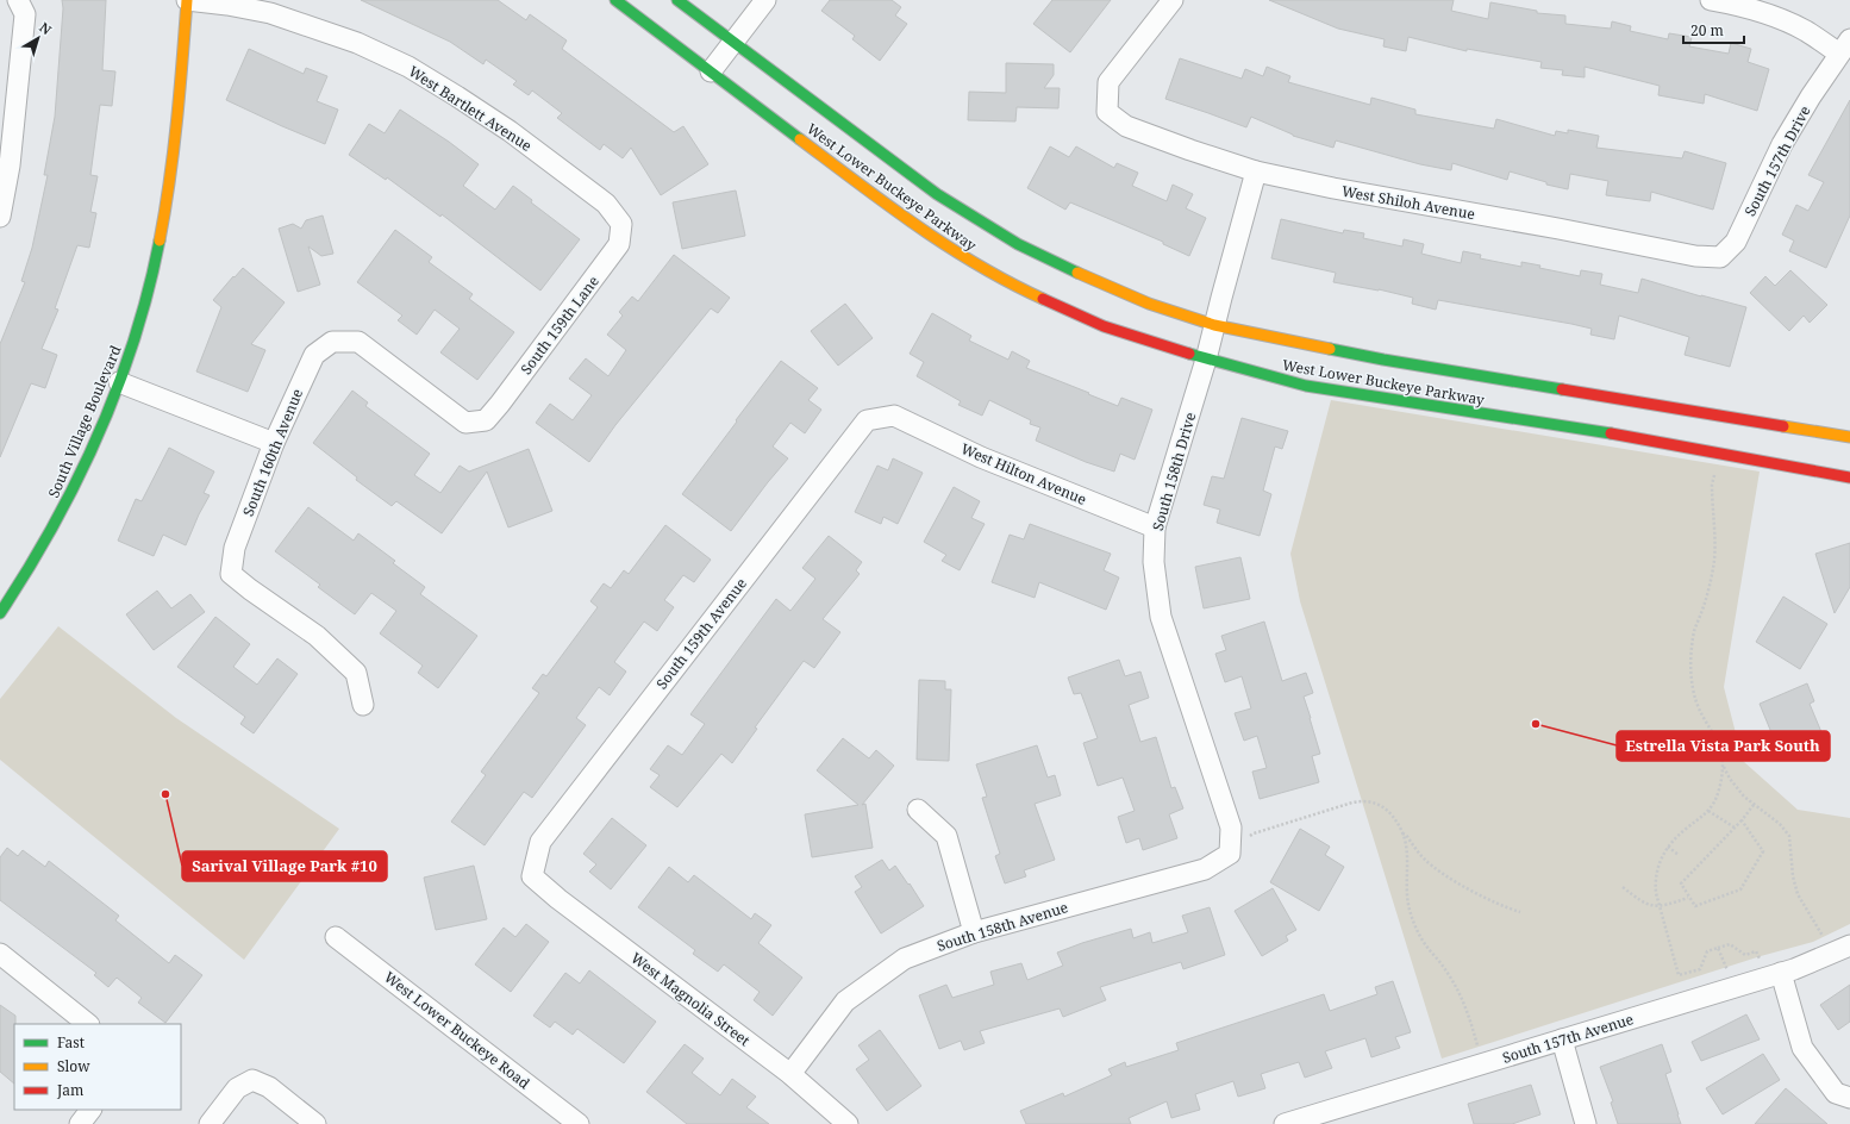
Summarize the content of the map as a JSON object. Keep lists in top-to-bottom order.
{
  "streets": {
    "main road": ["West Lower Buckeye Parkway", "South Village Boulevard"],
    "street": [
      "West Bartlett Avenue",
      "South 157th Drive",
      "West Shiloh Avenue",
      "South 159th Lane",
      "South 160th Avenue",
      "South 158th Drive",
      "West Hilton Avenue",
      "South 159th Avenue",
      "South 158th Avenue",
      "West Magnolia Street",
      "West Lower Buckeye Road",
      "South 157th Avenue"
    ]
  },
  "crossings": [
    ["West Bartlett Avenue", "South 159th Lane"],
    ["West Bartlett Avenue", "South Village Boulevard"],
    ["South 157th Drive", "West Shiloh Avenue"],
    ["West Lower Buckeye Parkway", "South 158th Drive"],
    ["West Shiloh Avenue", "South 158th Drive"],
    ["South 159th Lane", "South 160th Avenue"],
    ["South 158th Drive", "West Hilton Avenue"],
    ["South 158th Drive", "South 158th Avenue"],
    ["West Hilton Avenue", "South 159th Avenue"],
    ["South 159th Avenue", "West Magnolia Street"],
    ["South 158th Avenue", "West Magnolia Street"]
  ],
  "places": ["Estrella Vista Park South", "Sarival Village Park #10"],
  "legend": ["Fast", "Slow", "Jam"],
  "scale_bar": "20 m",
  "north": "top right"
}
